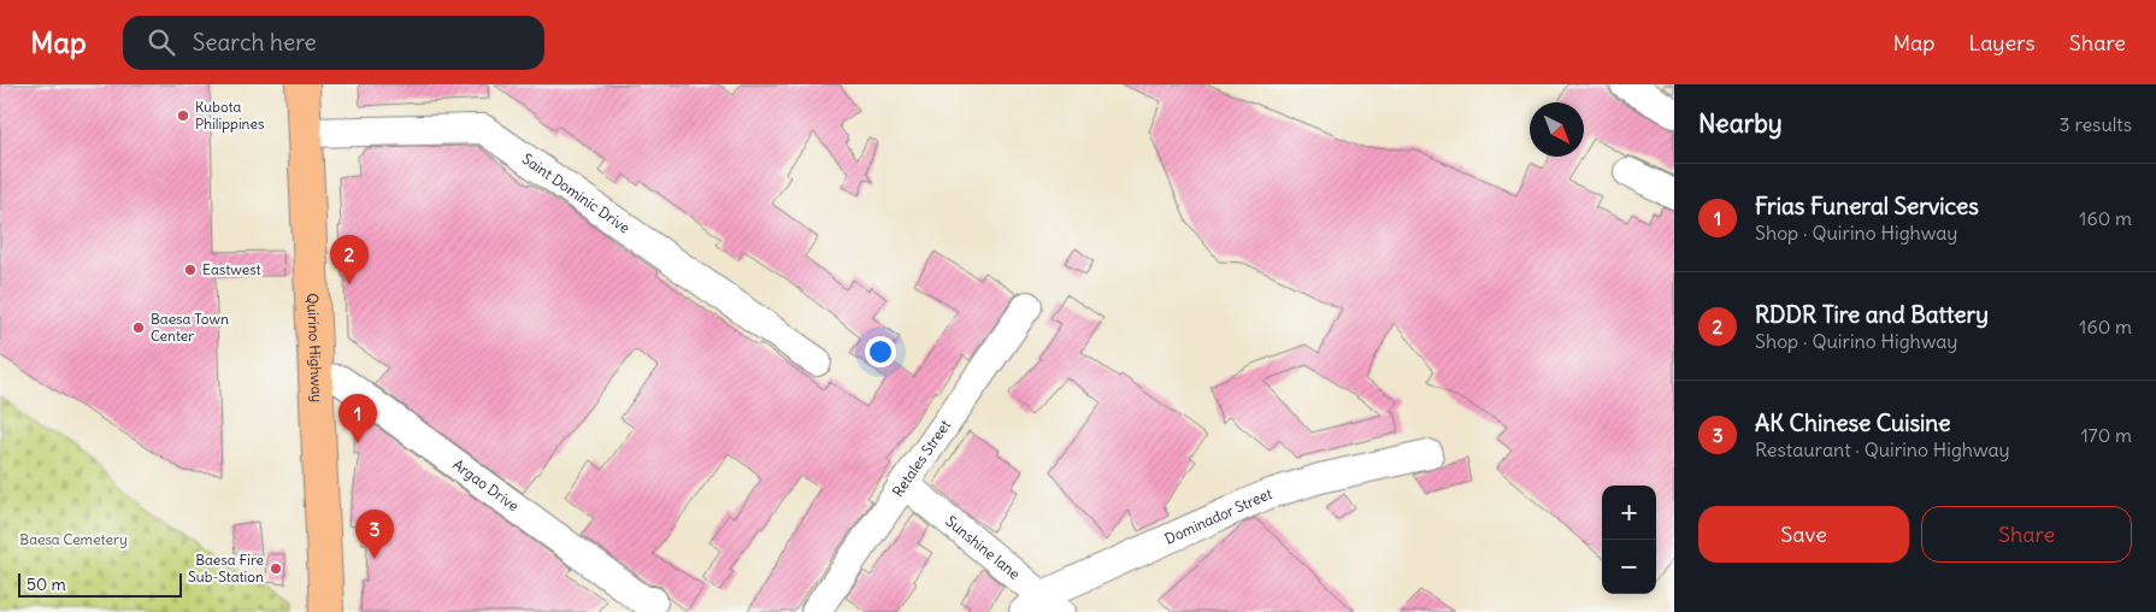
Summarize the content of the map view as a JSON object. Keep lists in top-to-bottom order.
{
  "streets": {
    "main road": ["Quirino Highway"],
    "street": [
      "Saint Dominic Drive",
      "Retales Street",
      "Argao Drive",
      "Dominador Street",
      "Sunshine lane"
    ]
  },
  "crossings": [
    ["Saint Dominic Drive", "Quirino Highway"],
    ["Quirino Highway", "Argao Drive"],
    ["Retales Street", "Sunshine lane"],
    ["Dominador Street", "Sunshine lane"]
  ],
  "parks": ["Baesa Cemetery"],
  "places": [
    "Kubota Philippines",
    "Eastwest",
    "Baesa Town Center",
    "Baesa Fire Sub-Station"
  ],
  "scale_bar": "50 m",
  "north": "bottom right",
  "page": {
    "header": "Map",
    "search": "Search here",
    "nav": ["Map", "Layers", "Share"],
    "heading": ["Nearby", "3 results"],
    "list": [
      {
        "mark": "1",
        "name": "Frias Funeral Services",
        "note": "Shop · Quirino Highway",
        "value": "160 m"
      },
      {
        "mark": "2",
        "name": "RDDR Tire and Battery",
        "note": "Shop · Quirino Highway",
        "value": "160 m"
      },
      {
        "mark": "3",
        "name": "AK Chinese Cuisine",
        "note": "Restaurant · Quirino Highway",
        "value": "170 m"
      }
    ],
    "pins": ["2", "1", "3"],
    "map_buttons": ["+", "−"],
    "buttons": ["Save", "Share"],
    "scale": "50 m"
  }
}
